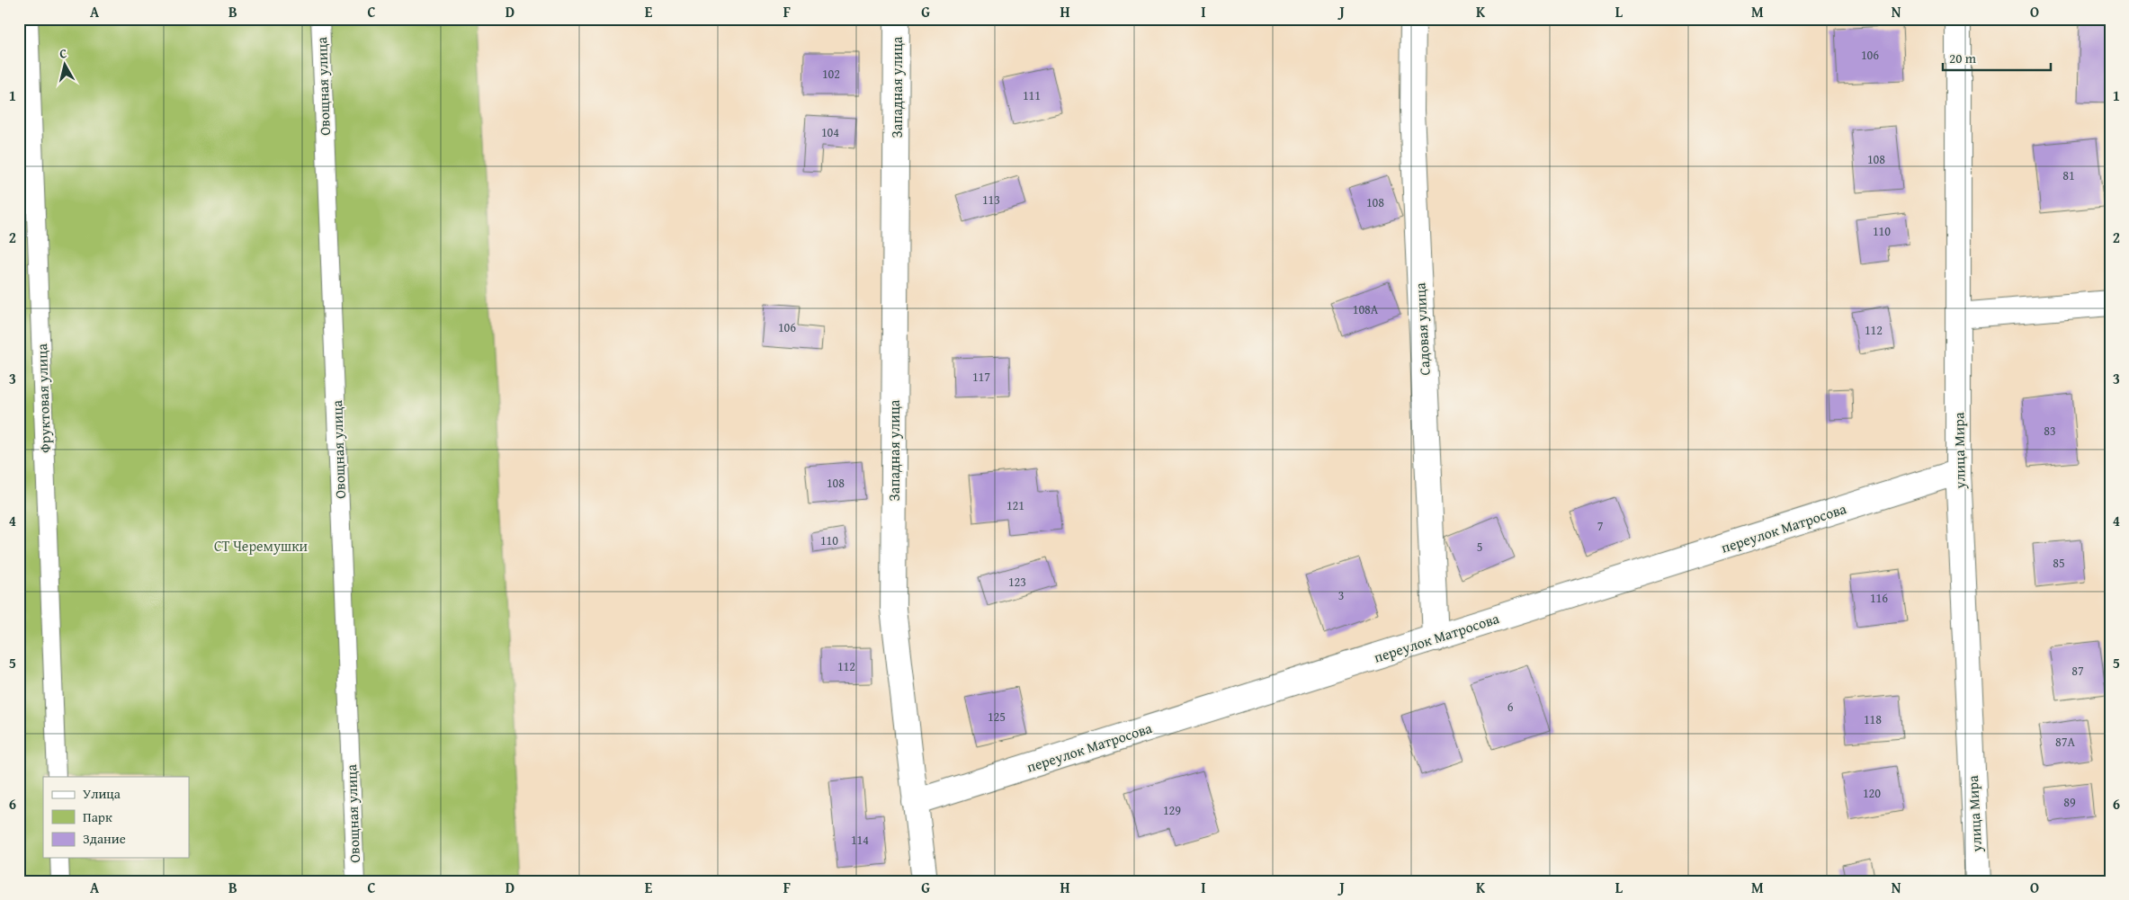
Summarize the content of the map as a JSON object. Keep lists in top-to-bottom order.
{
  "streets": {
    "street": [
      "Западная улица",
      "Садовая улица",
      "улица Мира",
      "переулок Матросова"
    ],
    "lane": ["Овощная улица", "Фруктовая улица"]
  },
  "crossings": [
    ["Западная улица", "переулок Матросова"],
    ["Садовая улица", "переулок Матросова"],
    ["улица Мира", "переулок Матросова"]
  ],
  "parks": ["СТ Черемушки"],
  "house_numbers": [
    "106",
    "102",
    "111",
    "104",
    "108",
    "81",
    "113",
    "108",
    "110",
    "108А",
    "106",
    "112",
    "117",
    "83",
    "108",
    "121",
    "7",
    "110",
    "5",
    "85",
    "123",
    "3",
    "116",
    "112",
    "87",
    "6",
    "125",
    "118",
    "87А",
    "120",
    "89",
    "129",
    "114"
  ],
  "legend": ["Улица", "Парк", "Здание"],
  "scale_bar": "20 m",
  "north": "top",
  "grid": {
    "columns": [
      "A",
      "B",
      "C",
      "D",
      "E",
      "F",
      "G",
      "H",
      "I",
      "J",
      "K",
      "L",
      "M",
      "N",
      "O"
    ],
    "rows": [
      "1",
      "2",
      "3",
      "4",
      "5",
      "6"
    ]
  }
}
